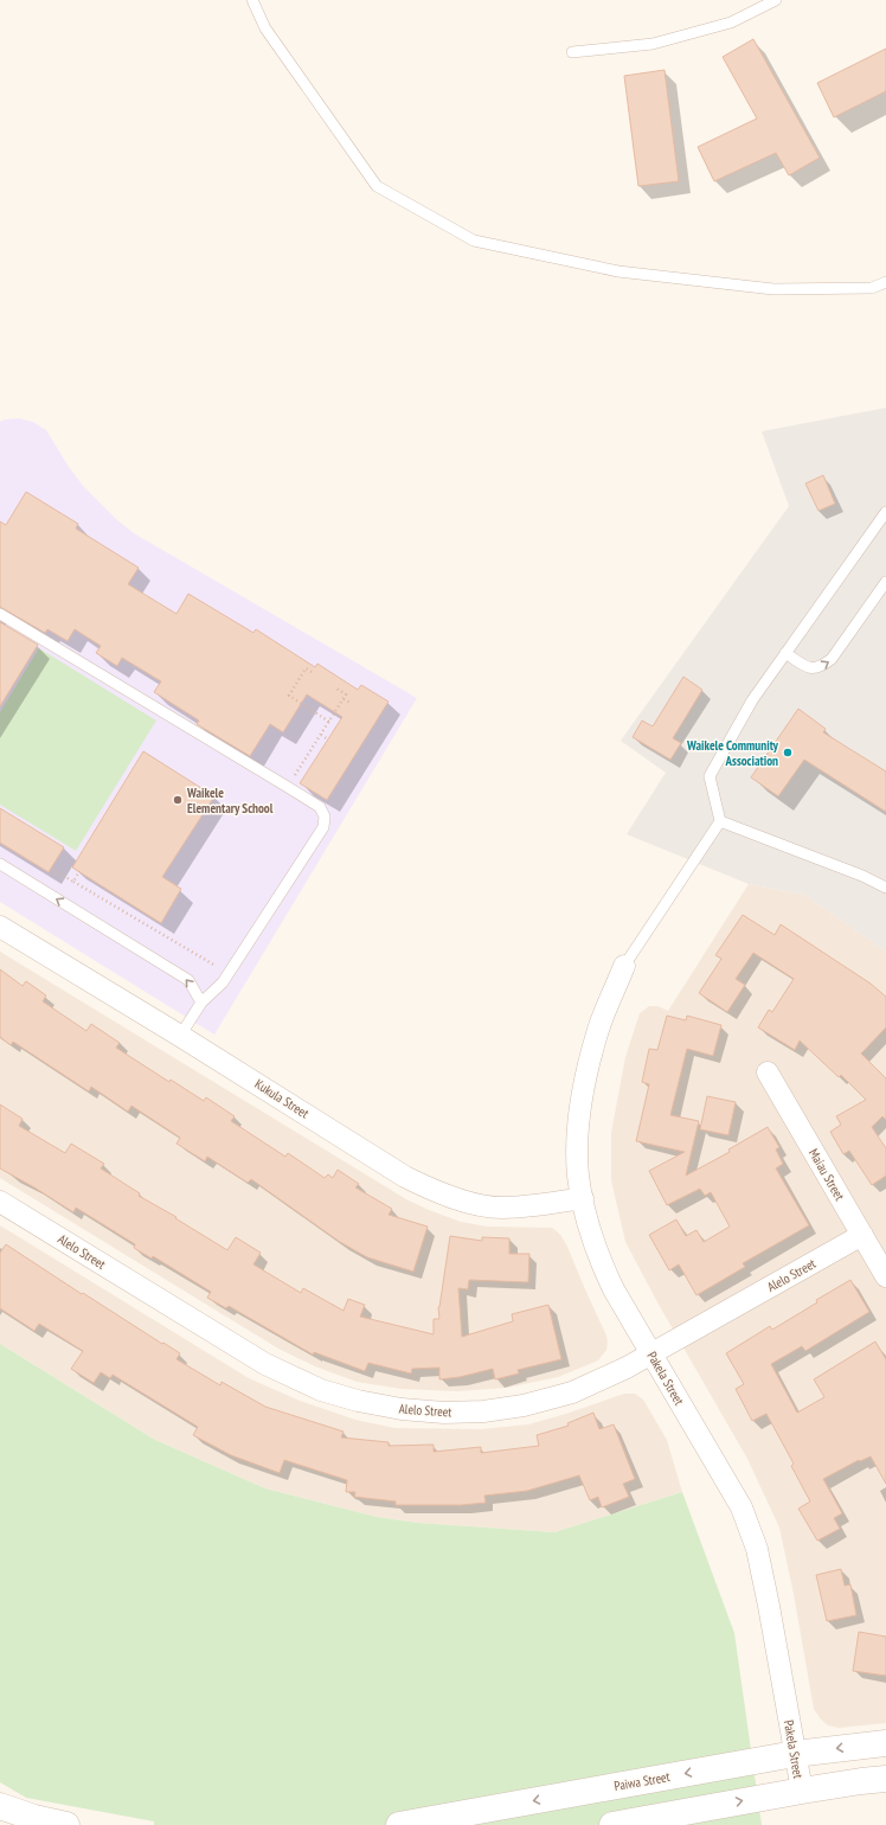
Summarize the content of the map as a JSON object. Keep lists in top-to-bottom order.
{
  "streets": {
    "street": [
      "Kukula Street",
      "Maiau Street",
      "Alelo Street",
      "Pakela Street",
      "Paiwa Street"
    ]
  },
  "crossings": [
    ["Kukula Street", "Pakela Street"],
    ["Maiau Street", "Alelo Street"],
    ["Alelo Street", "Pakela Street"],
    ["Pakela Street", "Paiwa Street"]
  ],
  "places": ["Waikele Community Association", "Waikele Elementary School"]
}
